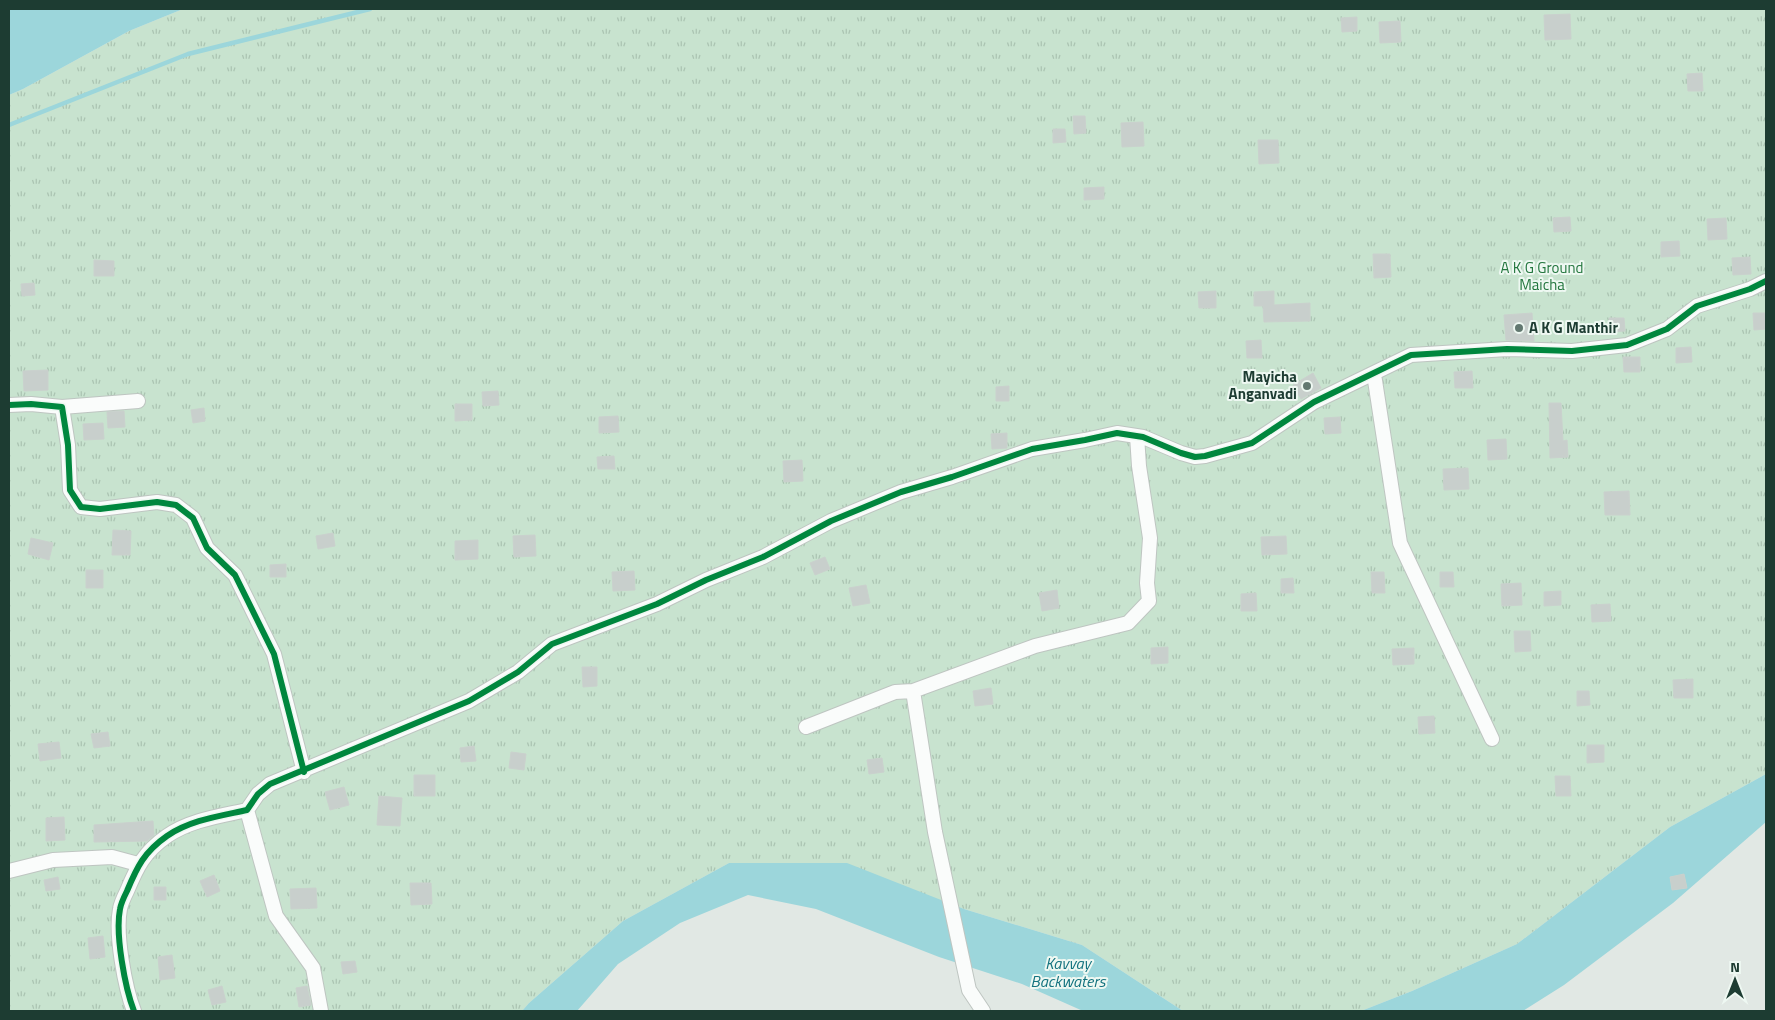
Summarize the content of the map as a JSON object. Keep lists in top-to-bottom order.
{
  "water": ["Kavvay Backwaters"],
  "parks": ["A K G Ground Maicha"],
  "places": ["A K G Manthir", "Mayicha Anganvadi"],
  "north": "top"
}
